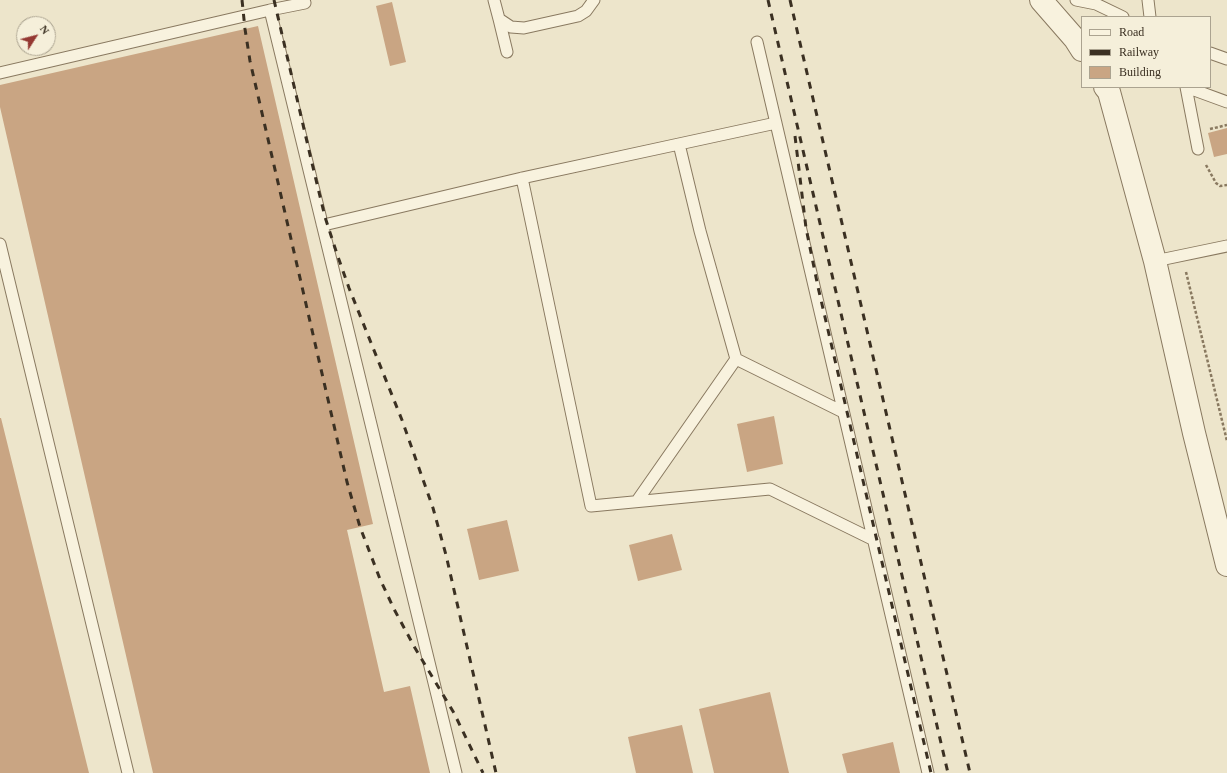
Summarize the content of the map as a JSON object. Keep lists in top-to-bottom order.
{
  "legend": ["Road", "Railway", "Building"],
  "north": "top right"
}
